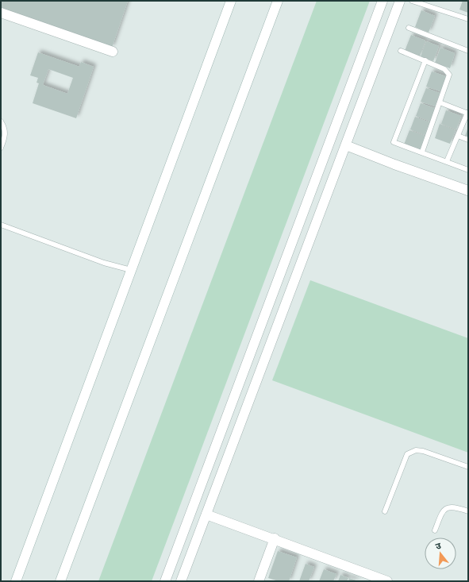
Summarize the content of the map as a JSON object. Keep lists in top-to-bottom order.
{
  "north": "top"
}
